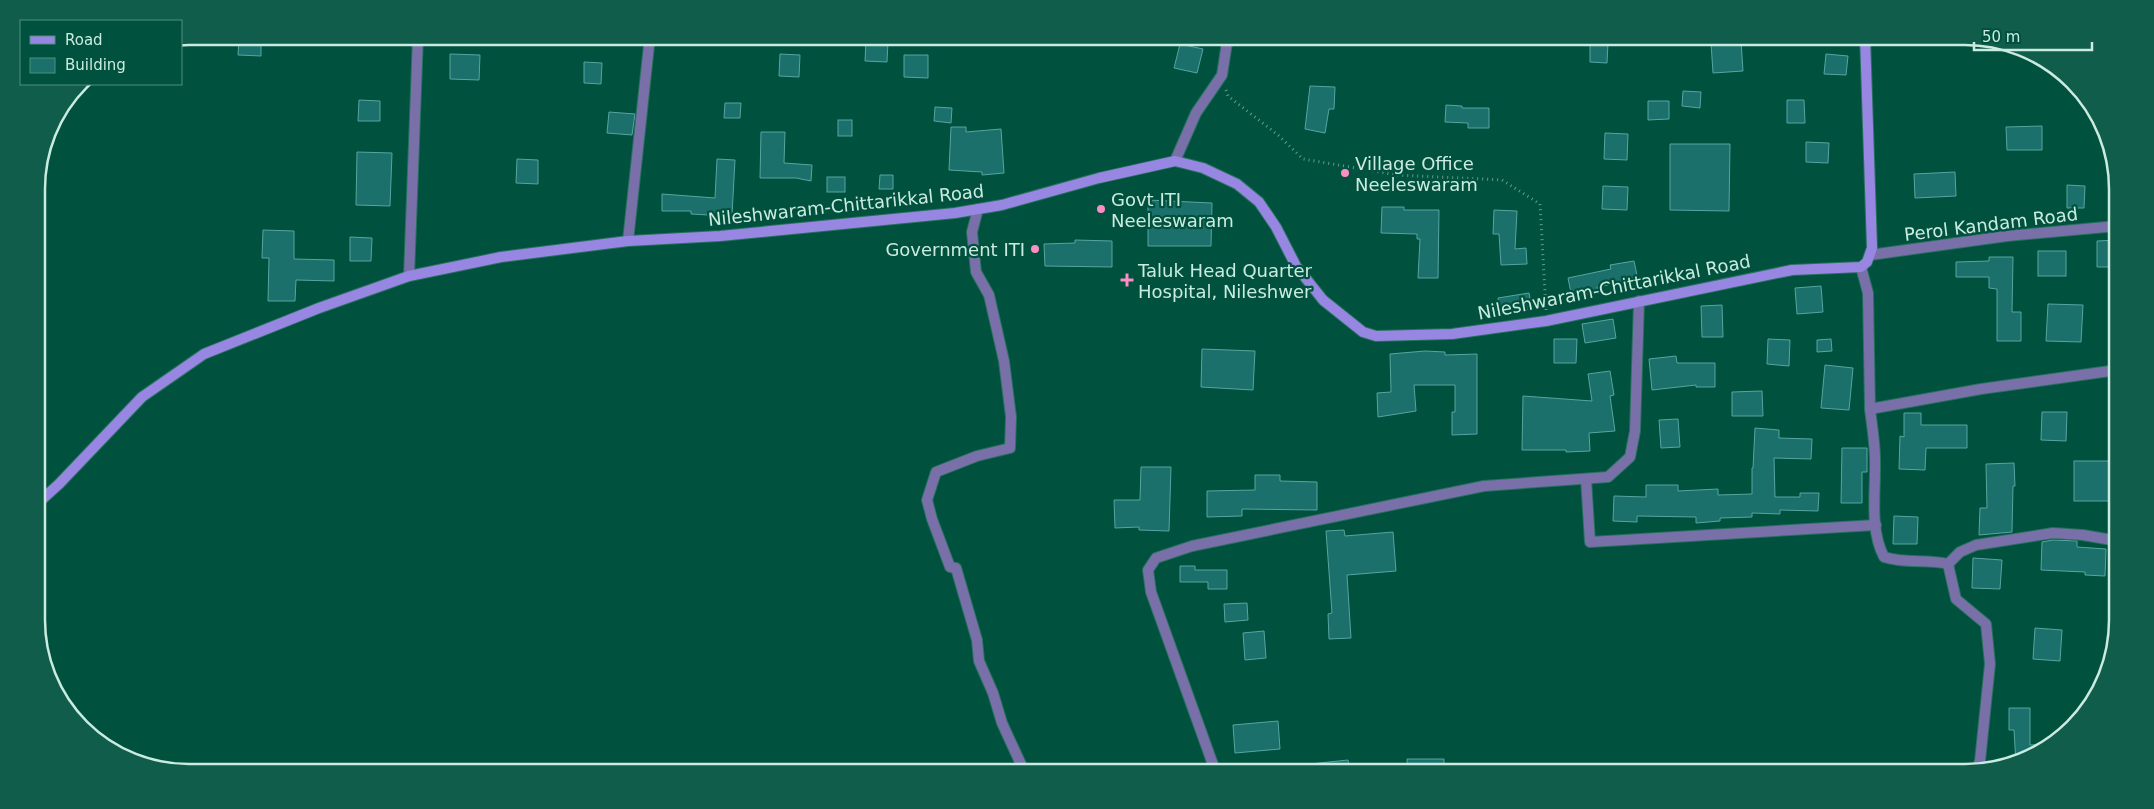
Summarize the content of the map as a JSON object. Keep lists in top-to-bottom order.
{
  "streets": {
    "main road": ["Nileshwaram-Chittarikkal Road"],
    "street": ["Perol Kandam Road"]
  },
  "places": {
    "other": ["Village Office Neeleswaram", "Govt ITI Neeleswaram", "Government ITI"],
    "health": ["Taluk Head Quarter Hospital, Nileshwer"]
  },
  "legend": ["Road", "Building"],
  "scale_bar": "50 m"
}
